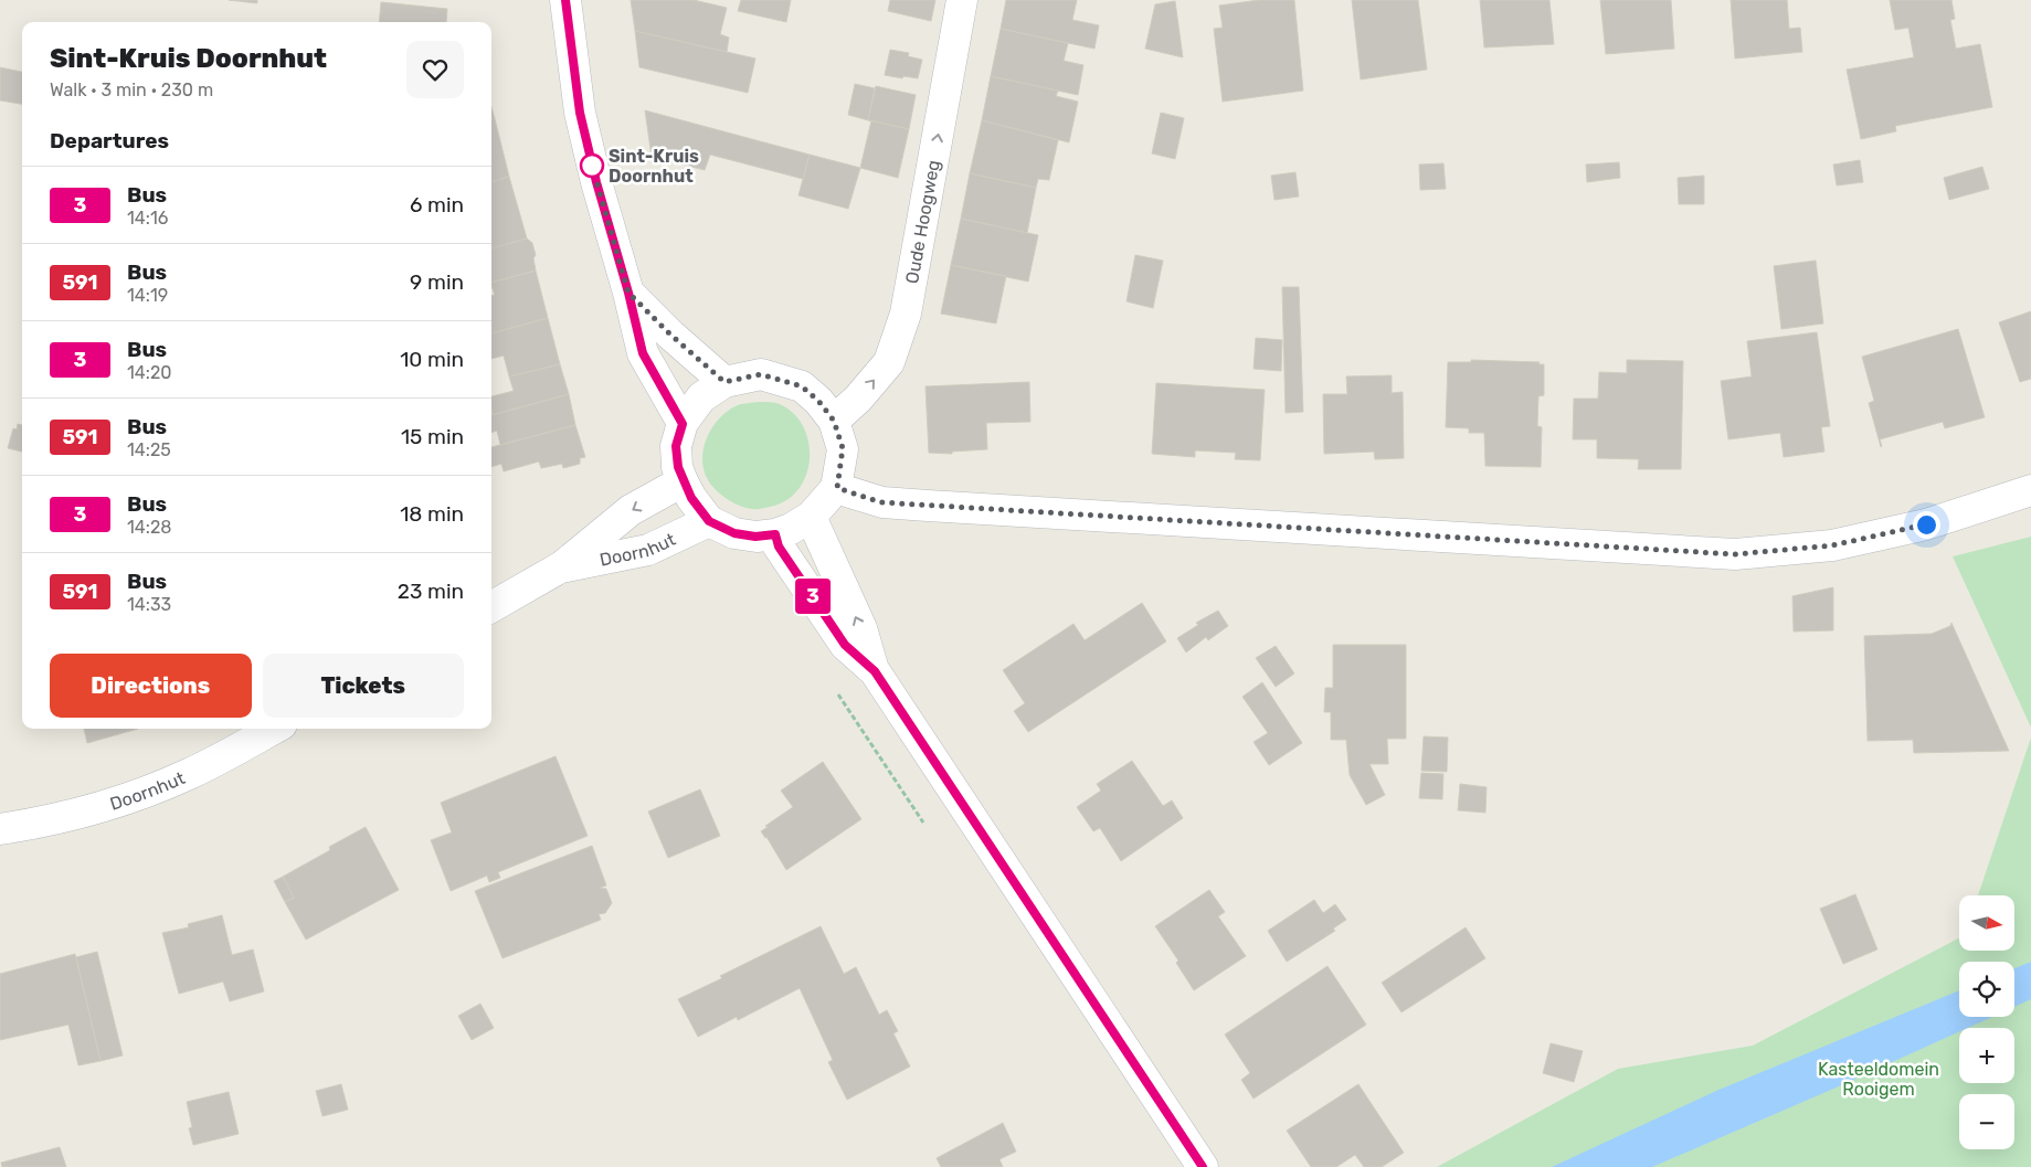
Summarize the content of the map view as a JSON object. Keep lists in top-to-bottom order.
{
  "streets": {
    "street": ["Oude Hoogweg", "Doornhut"]
  },
  "crossings": [
    ["Oude Hoogweg", "Doornhut"]
  ],
  "one_way": ["Oude Hoogweg"],
  "parks": ["Kasteeldomein Rooigem"],
  "places": ["Sint-Kruis Doornhut"],
  "lines": ["bus line 3"],
  "north": "right",
  "page": {
    "on_map": "3",
    "heading": [
      ["Sint-Kruis Doornhut", "Walk · 3 min · 230 m"],
      "Departures"
    ],
    "list": [
      {
        "mark": "3",
        "name": "Bus",
        "note": "14:16",
        "value": "6 min"
      },
      {
        "mark": "591",
        "name": "Bus",
        "note": "14:19",
        "value": "9 min"
      },
      {
        "mark": "3",
        "name": "Bus",
        "note": "14:20",
        "value": "10 min"
      },
      {
        "mark": "591",
        "name": "Bus",
        "note": "14:25",
        "value": "15 min"
      },
      {
        "mark": "3",
        "name": "Bus",
        "note": "14:28",
        "value": "18 min"
      },
      {
        "mark": "591",
        "name": "Bus",
        "note": "14:33",
        "value": "23 min"
      }
    ],
    "buttons": ["Directions", "Tickets"],
    "map_buttons": ["+", "−"]
  }
}
